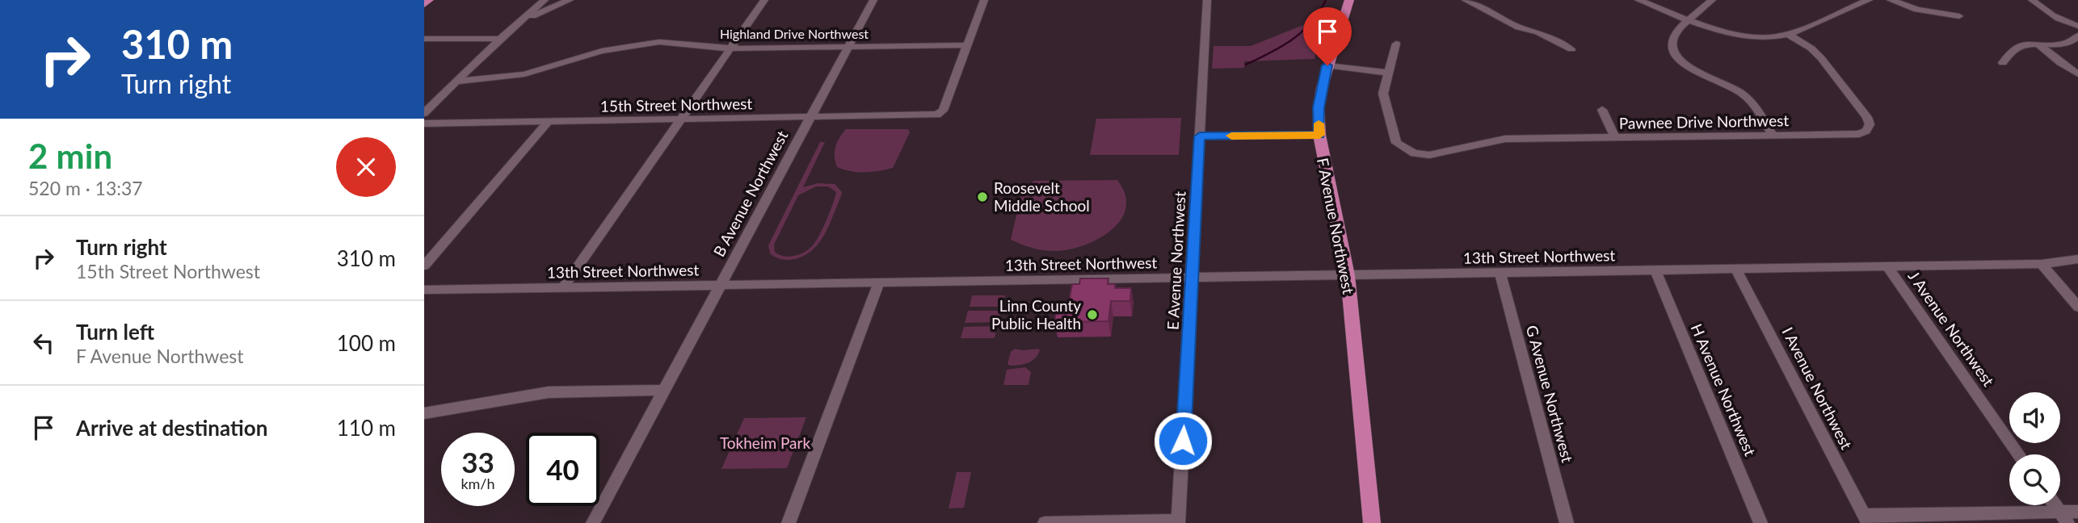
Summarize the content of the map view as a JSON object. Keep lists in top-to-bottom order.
{
  "streets": {
    "main road": ["F Avenue Northwest"],
    "street": [
      "Highland Drive Northwest",
      "15th Street Northwest",
      "Pawnee Drive Northwest",
      "B Avenue Northwest",
      "13th Street Northwest",
      "E Avenue Northwest",
      "J Avenue Northwest",
      "I Avenue Northwest",
      "H Avenue Northwest",
      "G Avenue Northwest"
    ]
  },
  "crossings": [
    ["Highland Drive Northwest", "15th Street Northwest"],
    ["Highland Drive Northwest", "B Avenue Northwest"],
    ["15th Street Northwest", "B Avenue Northwest"],
    ["B Avenue Northwest", "13th Street Northwest"],
    ["F Avenue Northwest", "13th Street Northwest"],
    ["13th Street Northwest", "E Avenue Northwest"],
    ["13th Street Northwest", "J Avenue Northwest"],
    ["13th Street Northwest", "I Avenue Northwest"],
    ["13th Street Northwest", "H Avenue Northwest"],
    ["13th Street Northwest", "G Avenue Northwest"]
  ],
  "parks": ["Tokheim Park"],
  "places": ["Roosevelt Middle School", "Linn County Public Health"],
  "page": {
    "turn": ["310 m", "Turn right"],
    "heading": ["2 min", "520 m · 13:37"],
    "list": [
      {
        "name": "Turn right",
        "note": "15th Street Northwest",
        "value": "310 m"
      },
      {
        "name": "Turn left",
        "note": "F Avenue Northwest",
        "value": "100 m"
      },
      {
        "name": "Arrive at destination",
        "value": "110 m"
      }
    ],
    "speed": "33 km/h",
    "limit": "40"
  }
}
